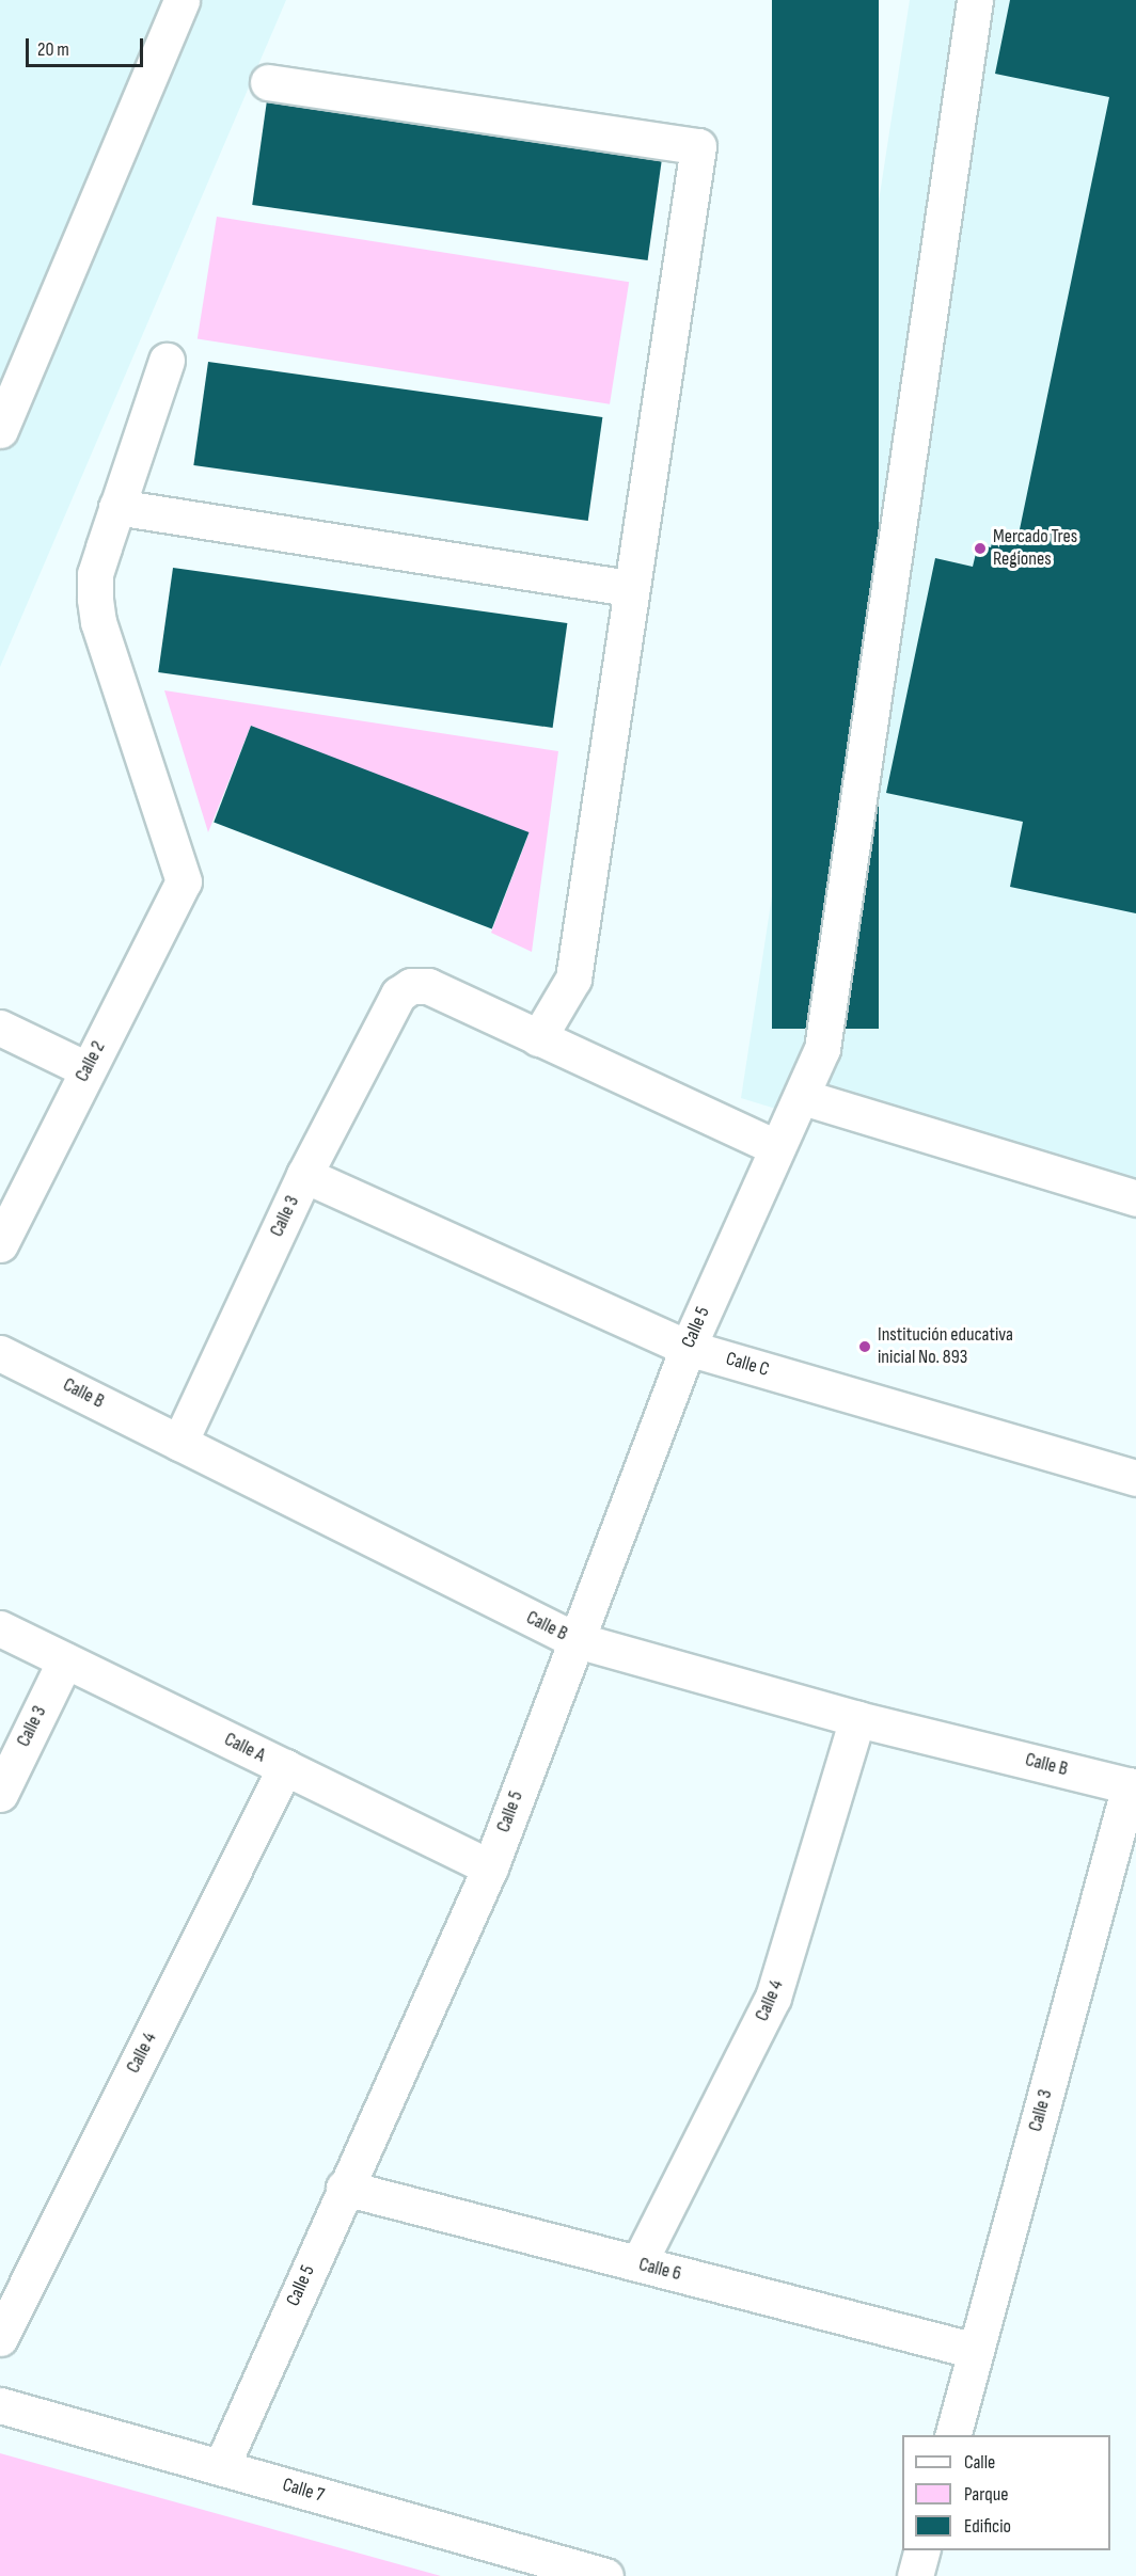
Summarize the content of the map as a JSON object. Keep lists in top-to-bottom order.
{
  "streets": {
    "street": [
      "Calle 2",
      "Calle 3",
      "Calle 5",
      "Calle C",
      "Calle B",
      "Calle A",
      "Calle 4",
      "Calle 6",
      "Calle 7"
    ]
  },
  "crossings": [
    ["Calle 3", "Calle C"],
    ["Calle 3", "Calle B"],
    ["Calle 3", "Calle A"],
    ["Calle 3", "Calle 6"],
    ["Calle 5", "Calle C"],
    ["Calle 5", "Calle B"],
    ["Calle 5", "Calle A"],
    ["Calle 5", "Calle 6"],
    ["Calle 5", "Calle 7"],
    ["Calle B", "Calle 4"],
    ["Calle A", "Calle 4"],
    ["Calle 4", "Calle 6"]
  ],
  "places": ["Mercado Tres Regiones", "Institución educativa inicial No. 893"],
  "legend": ["Calle", "Parque", "Edificio"],
  "scale_bar": "20 m"
}
